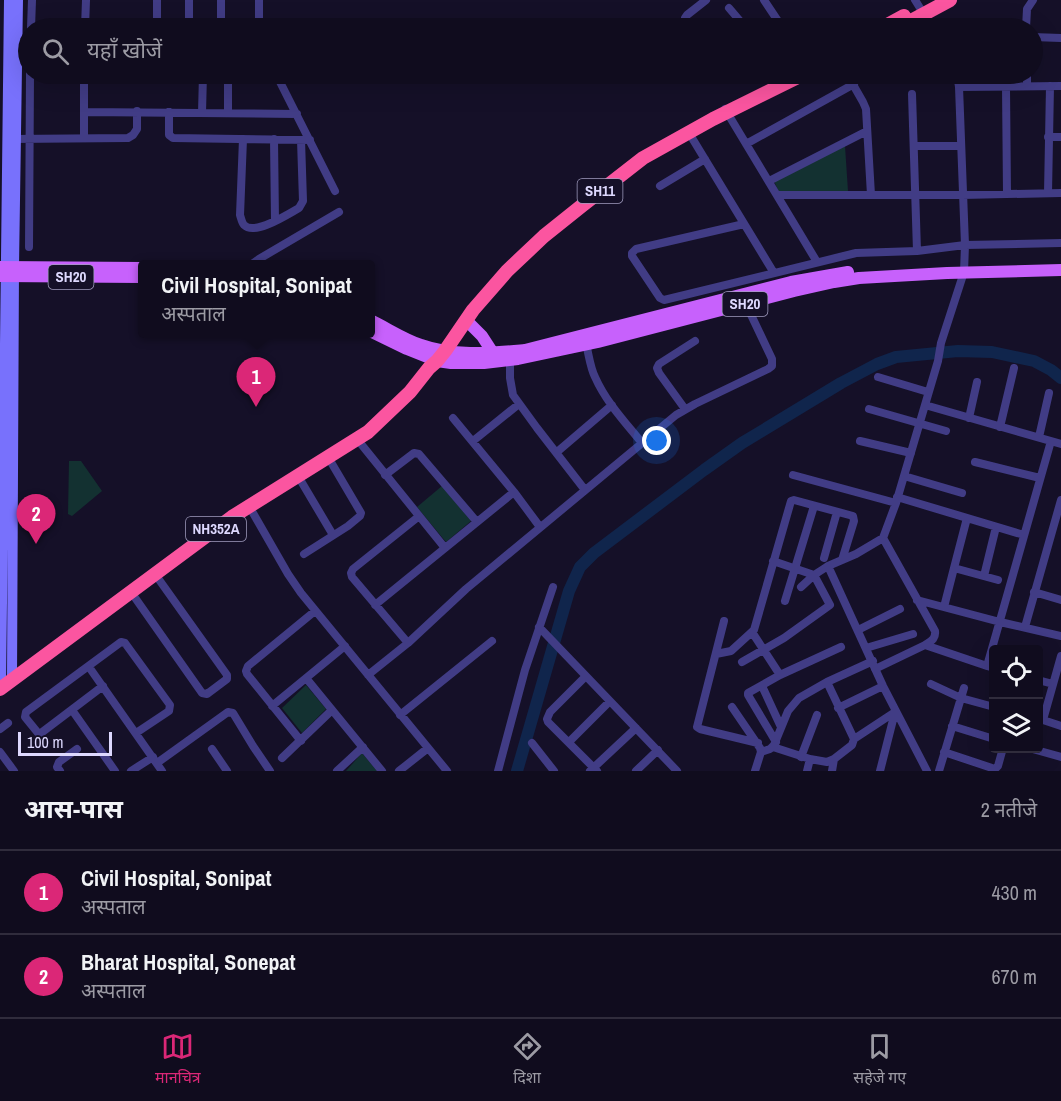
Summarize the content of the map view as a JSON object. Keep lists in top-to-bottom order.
{
  "streets": {
    "highway": ["SH11", "NH352A"],
    "main road": ["SH20"]
  },
  "crossings": [
    ["SH11", "SH20"],
    ["SH11", "NH352A"],
    ["SH20", "NH352A"]
  ],
  "scale_bar": "100 m",
  "page": {
    "search": "यहाँ खोजें",
    "popup": ["Civil Hospital, Sonipat", "अस्पताल"],
    "pins": ["1", "2"],
    "scale": "100 m",
    "heading": ["आस-पास", "2 नतीजे"],
    "list": [
      {
        "mark": "1",
        "name": "Civil Hospital, Sonipat",
        "note": "अस्पताल",
        "value": "430 m"
      },
      {
        "mark": "2",
        "name": "Bharat Hospital, Sonepat",
        "note": "अस्पताल",
        "value": "670 m"
      }
    ],
    "nav": ["मानचित्र", "दिशा", "सहेजे गए"]
  }
}
